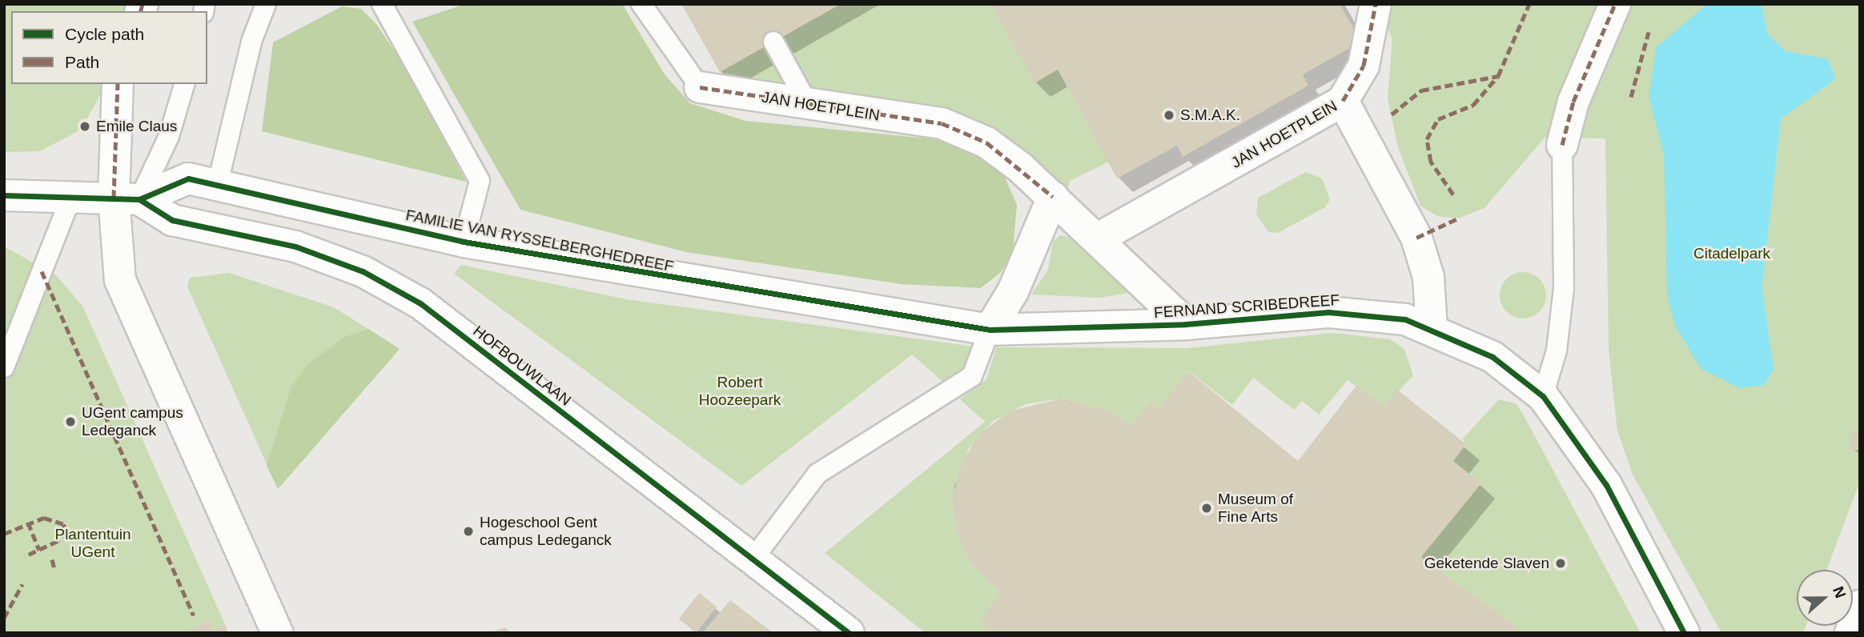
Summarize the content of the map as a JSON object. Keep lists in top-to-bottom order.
{
  "streets": {
    "main road": [
      "JAN HOETPLEIN",
      "FAMILIE VAN RYSSELBERGHEDREEF",
      "FERNAND SCRIBEDREEF",
      "HOFBOUWLAAN"
    ]
  },
  "crossings": [
    ["JAN HOETPLEIN", "FERNAND SCRIBEDREEF"],
    ["FAMILIE VAN RYSSELBERGHEDREEF", "FERNAND SCRIBEDREEF"],
    ["FAMILIE VAN RYSSELBERGHEDREEF", "HOFBOUWLAAN"]
  ],
  "parks": ["Citadelpark", "Robert Hoozeepark", "Plantentuin UGent"],
  "places": [
    "S.M.A.K.",
    "Emile Claus",
    "UGent campus Ledeganck",
    "Museum of Fine Arts",
    "Hogeschool Gent campus Ledeganck",
    "Geketende Slaven"
  ],
  "legend": ["Cycle path", "Path"],
  "north": "right"
}
